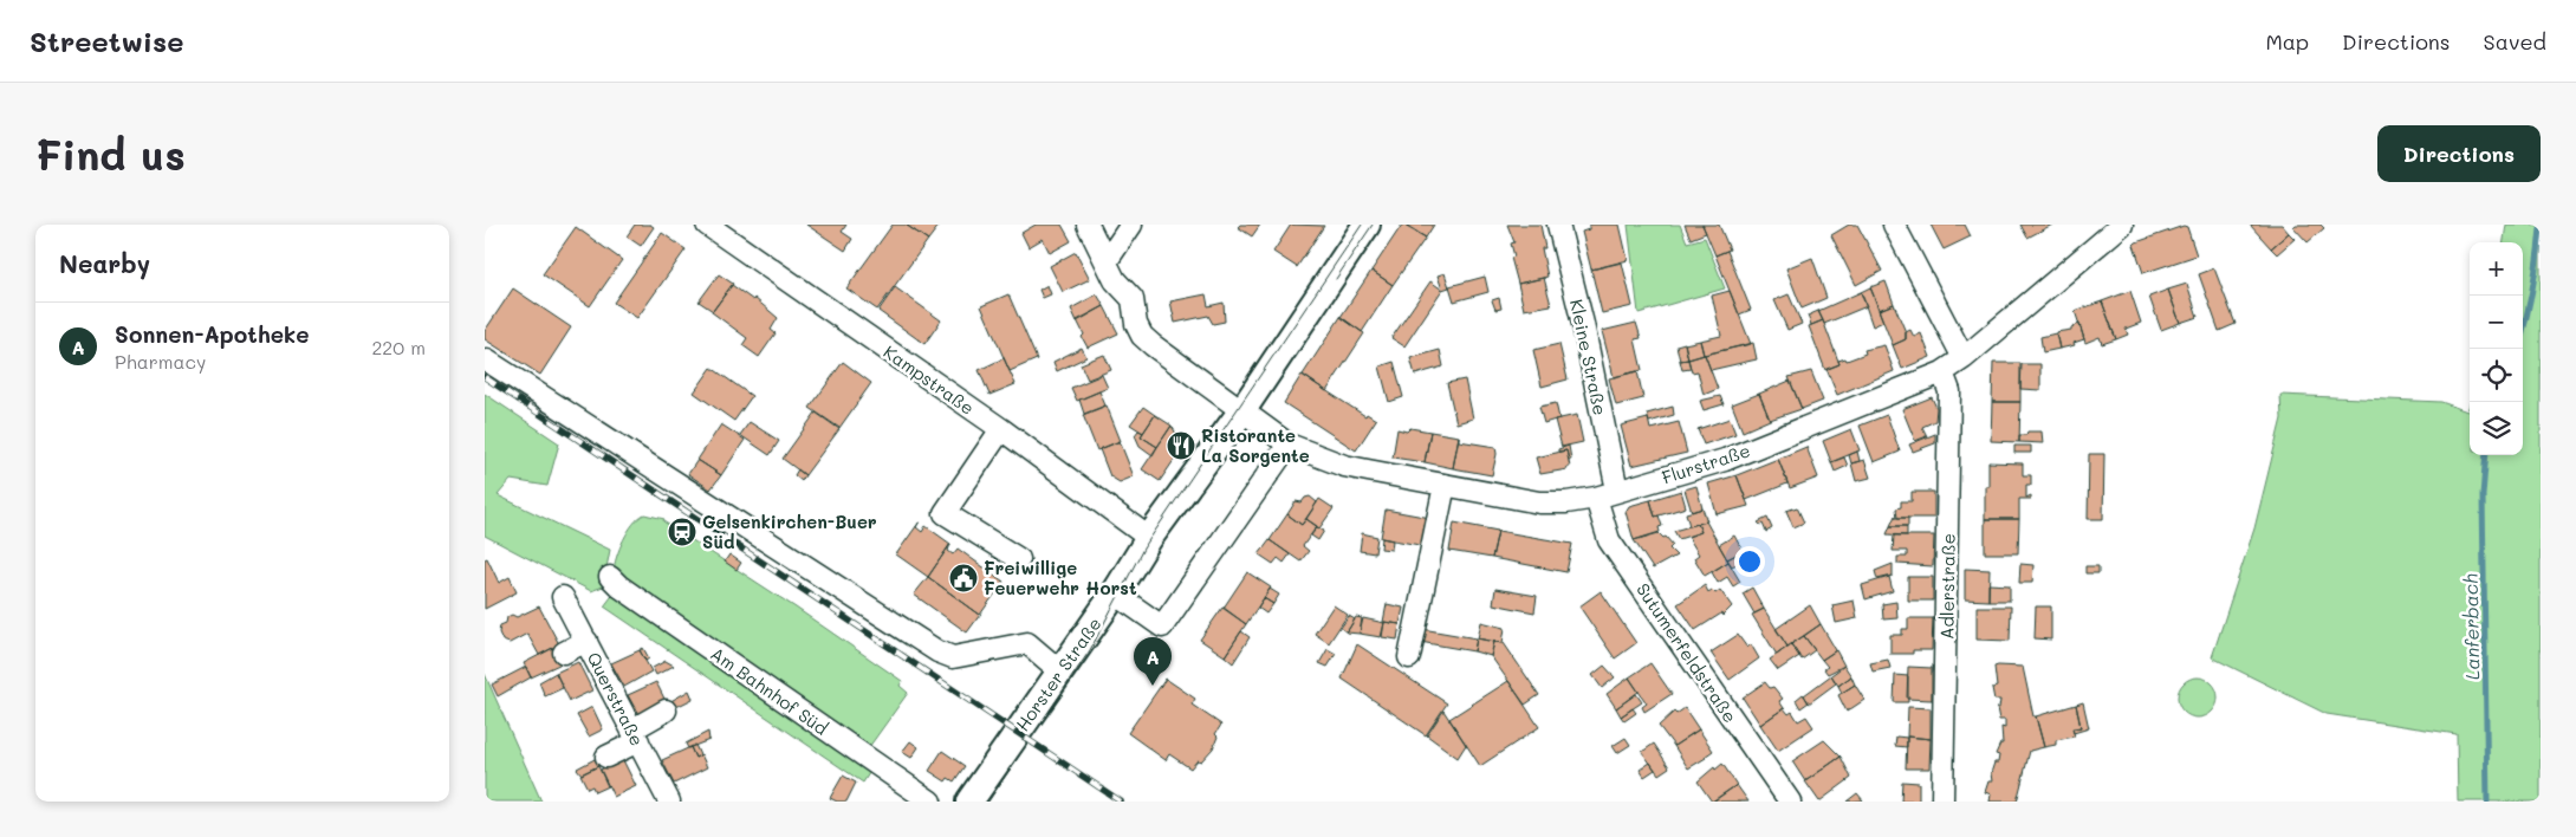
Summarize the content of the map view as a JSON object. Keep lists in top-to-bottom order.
{
  "streets": {
    "main road": ["Horster Straße"],
    "street": [
      "Kleine Straße",
      "Kampstraße",
      "Flurstraße",
      "Adlerstraße",
      "Sutumerfeldstraße",
      "Am Bahnhof Süd",
      "Querstraße"
    ]
  },
  "crossings": [
    ["Kleine Straße", "Flurstraße"],
    ["Kampstraße", "Horster Straße"],
    ["Flurstraße", "Adlerstraße"],
    ["Flurstraße", "Sutumerfeldstraße"],
    ["Flurstraße", "Horster Straße"]
  ],
  "water": ["Lanferbach"],
  "places": {
    "restaurant": ["Ristorante La Sorgente"],
    "station": ["Gelsenkirchen-Buer Süd"],
    "public building": ["Freiwillige Feuerwehr Horst"]
  },
  "page": {
    "header": "Streetwise",
    "nav": ["Map", "Directions", "Saved"],
    "buttons": "Directions",
    "title": "Find us",
    "heading": "Nearby",
    "map_buttons": ["+", "−"],
    "list": [
      {
        "mark": "A",
        "name": "Sonnen-Apotheke",
        "note": "Pharmacy",
        "value": "220 m"
      }
    ],
    "pins": "A"
  }
}
